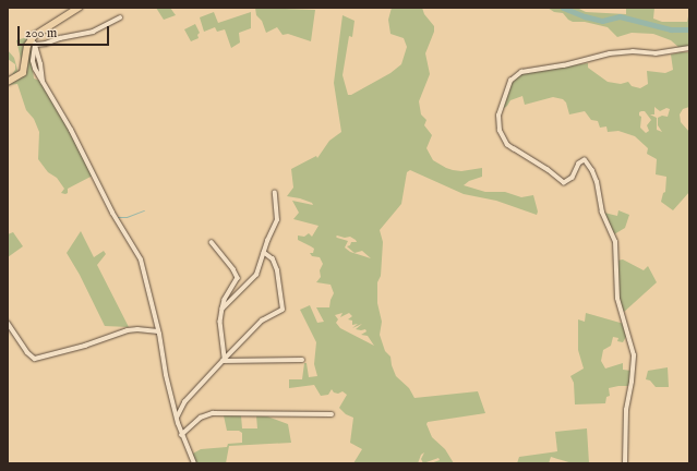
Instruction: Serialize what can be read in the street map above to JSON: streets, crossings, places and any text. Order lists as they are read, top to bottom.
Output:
{
  "scale_bar": "200 m"
}
